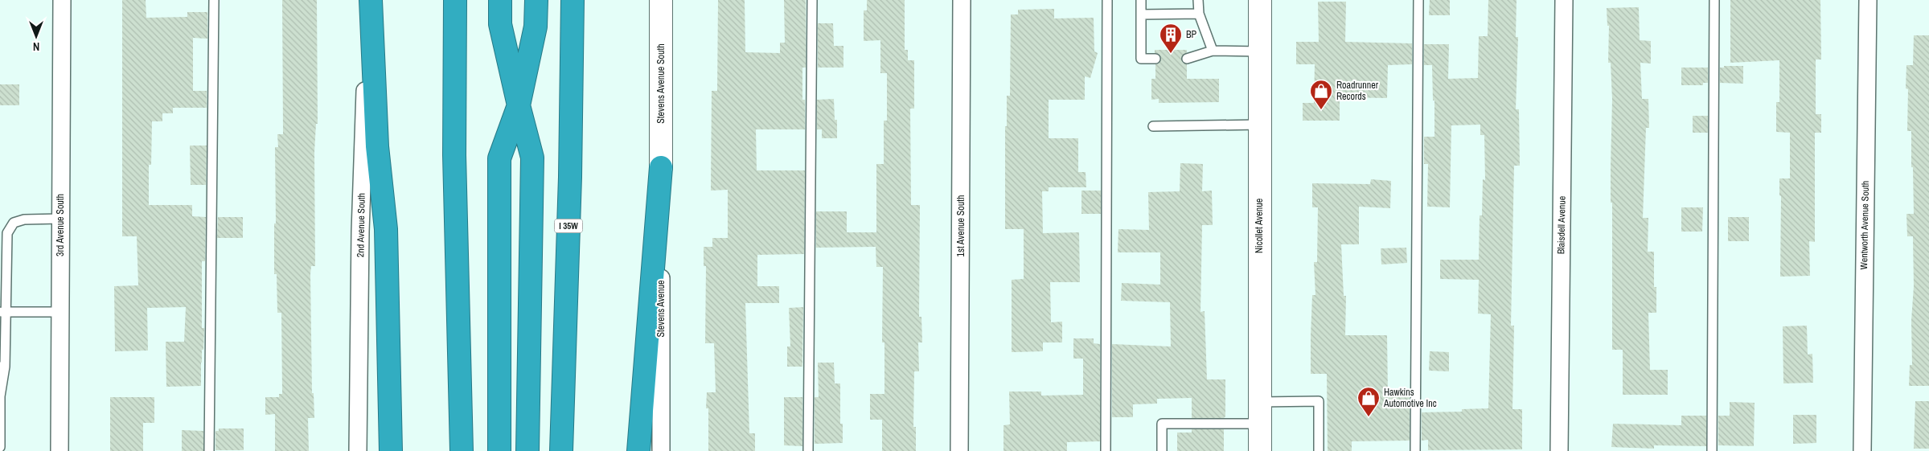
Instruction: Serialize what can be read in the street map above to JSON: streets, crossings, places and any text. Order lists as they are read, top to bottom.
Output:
{
  "streets": {
    "highway": ["I 35W"],
    "main road": ["Stevens Avenue South", "Nicollet Avenue"],
    "street": [
      "3rd Avenue South",
      "2nd Avenue South",
      "Blaisdell Avenue",
      "Wentworth Avenue South",
      "1st Avenue South",
      "Stevens Avenue"
    ]
  },
  "crossings": [
    ["Stevens Avenue South", "Stevens Avenue"]
  ],
  "places": {
    "building": ["BP"],
    "shop": ["Roadrunner Records", "Hawkins Automotive Inc"]
  },
  "north": "bottom"
}
